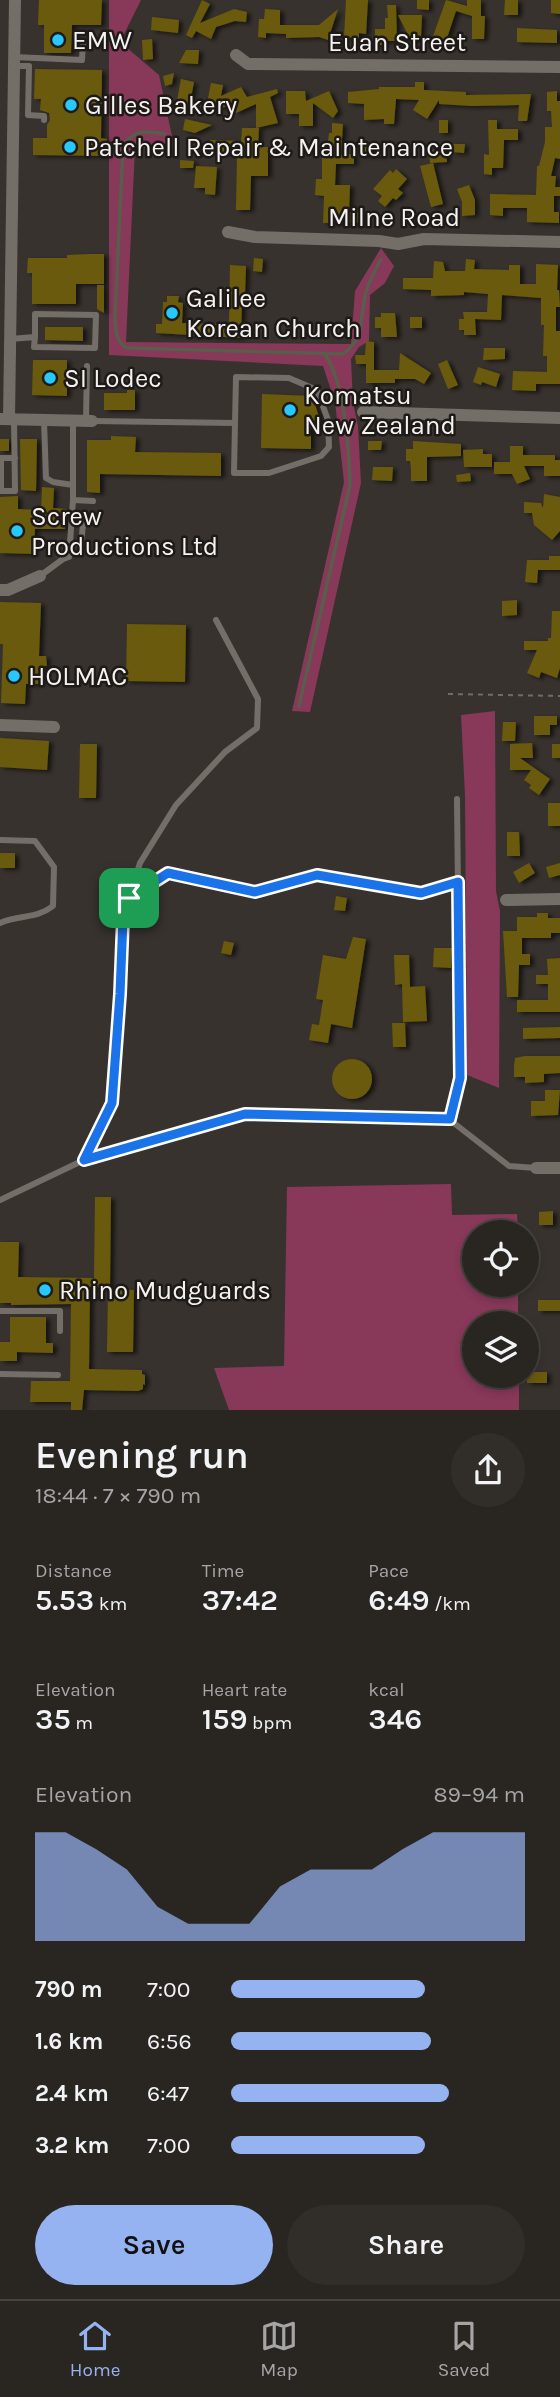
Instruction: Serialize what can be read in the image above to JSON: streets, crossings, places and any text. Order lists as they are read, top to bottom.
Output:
{
  "streets": {
    "street": ["Euan Street", "Milne Road"]
  },
  "places": [
    "EMW",
    "Gilles Bakery",
    "Patchell Repair & Maintenance",
    "Galilee Korean Church",
    "SI Lodec",
    "Komatsu New Zealand",
    "Screw Productions Ltd",
    "HOLMAC",
    "Rhino Mudguards"
  ],
  "page": {
    "heading": ["Evening run", "18:44 · 7 × 790 m"],
    "stats": [
      ["Distance", "5.53 km"],
      ["Time", "37:42"],
      ["Pace", "6:49 /km"],
      ["Elevation", "35 m"],
      ["Heart rate", "159 bpm"],
      ["kcal", "346"]
    ],
    "chart": ["Elevation", "89–94 m"],
    "list": [
      {
        "name": "790 m",
        "note": "7:00"
      },
      {
        "name": "1.6 km",
        "note": "6:56"
      },
      {
        "name": "2.4 km",
        "note": "6:47"
      },
      {
        "name": "3.2 km",
        "note": "7:00"
      }
    ],
    "buttons": ["Save", "Share"],
    "tabs": ["Home", "Map", "Saved"]
  }
}
